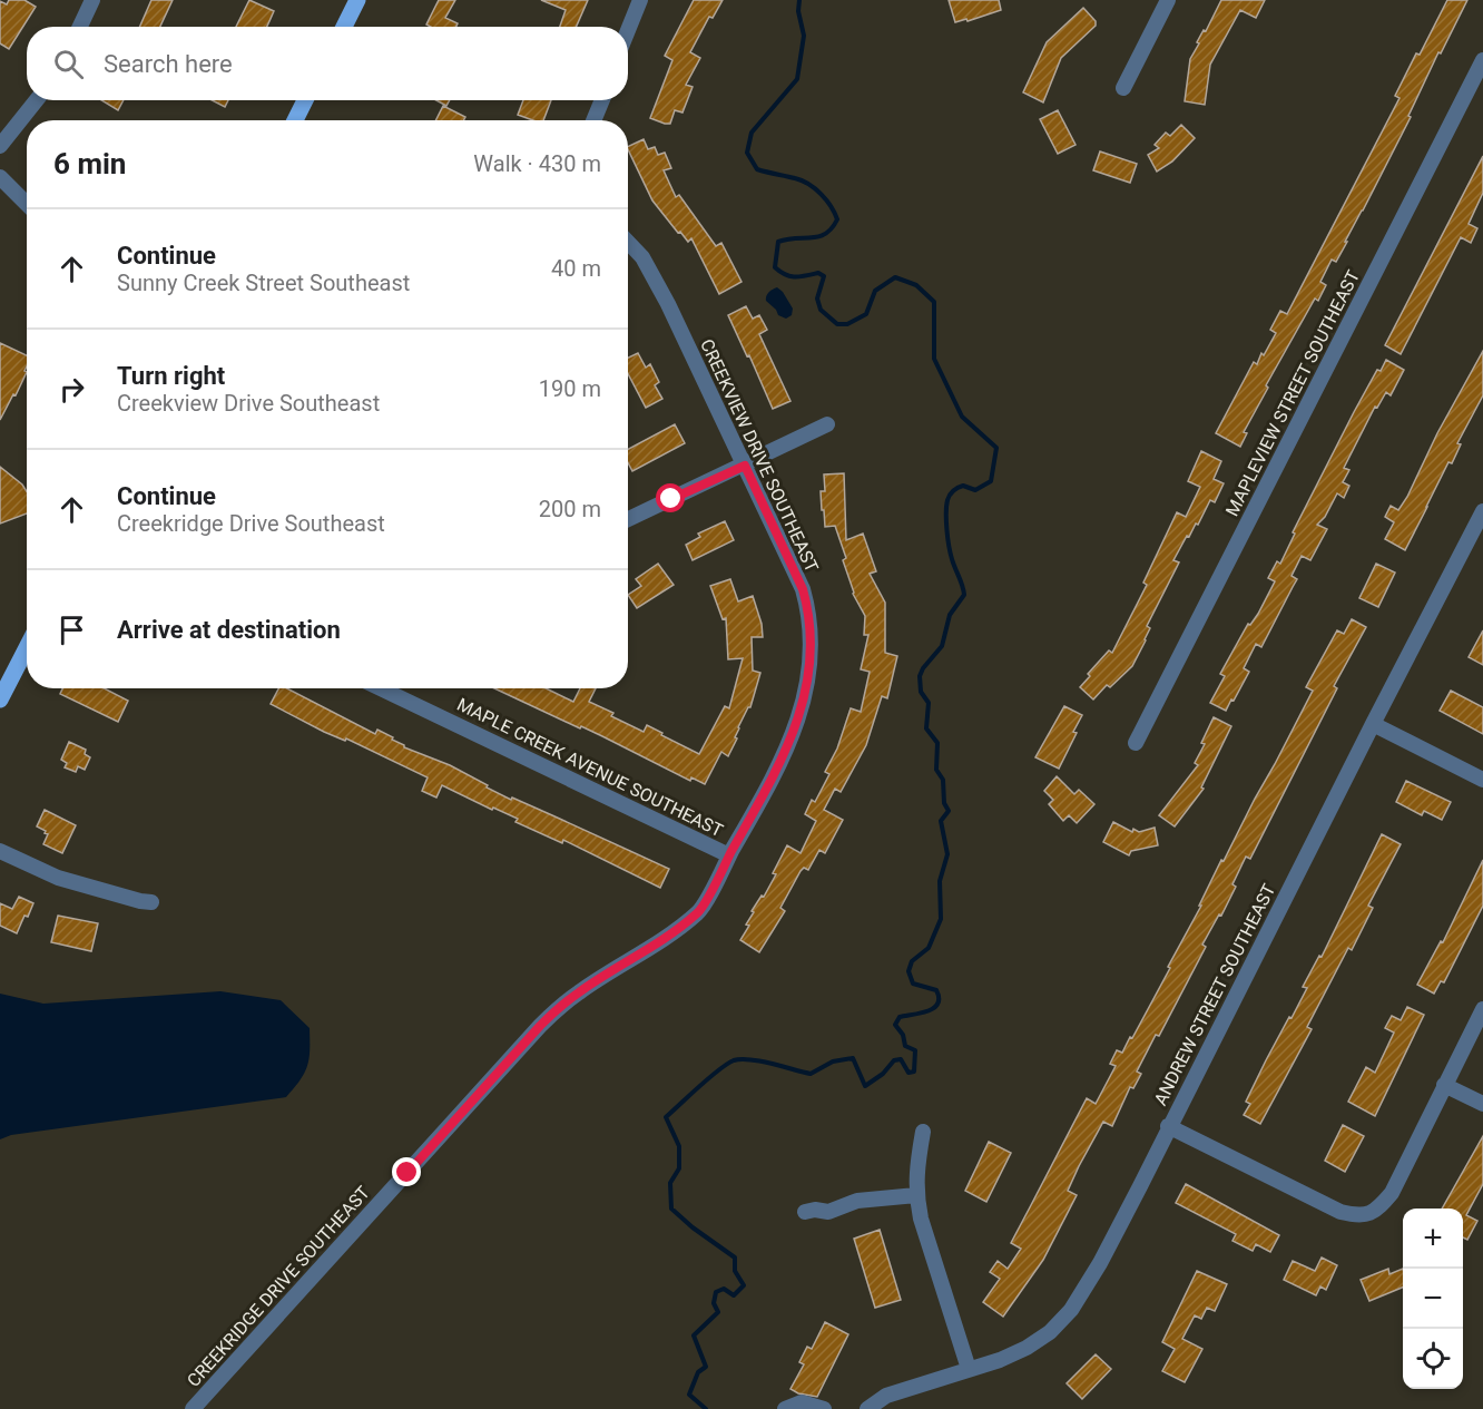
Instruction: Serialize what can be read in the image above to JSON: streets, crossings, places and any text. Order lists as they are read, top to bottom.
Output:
{
  "streets": {
    "street": [
      "MAPLEVIEW STREET SOUTHEAST",
      "CREEKVIEW DRIVE SOUTHEAST",
      "MAPLE CREEK AVENUE SOUTHEAST",
      "ANDREW STREET SOUTHEAST",
      "CREEKRIDGE DRIVE SOUTHEAST"
    ]
  },
  "crossings": [
    ["CREEKVIEW DRIVE SOUTHEAST", "MAPLE CREEK AVENUE SOUTHEAST"],
    ["CREEKVIEW DRIVE SOUTHEAST", "CREEKRIDGE DRIVE SOUTHEAST"],
    ["MAPLE CREEK AVENUE SOUTHEAST", "CREEKRIDGE DRIVE SOUTHEAST"]
  ],
  "page": {
    "search": "Search here",
    "heading": ["6 min", "Walk · 430 m"],
    "list": [
      ["Continue", "Sunny Creek Street Southeast", "40 m"],
      ["Turn right", "Creekview Drive Southeast", "190 m"],
      ["Continue", "Creekridge Drive Southeast", "200 m"],
      "Arrive at destination"
    ],
    "map_buttons": ["+", "−"]
  }
}
